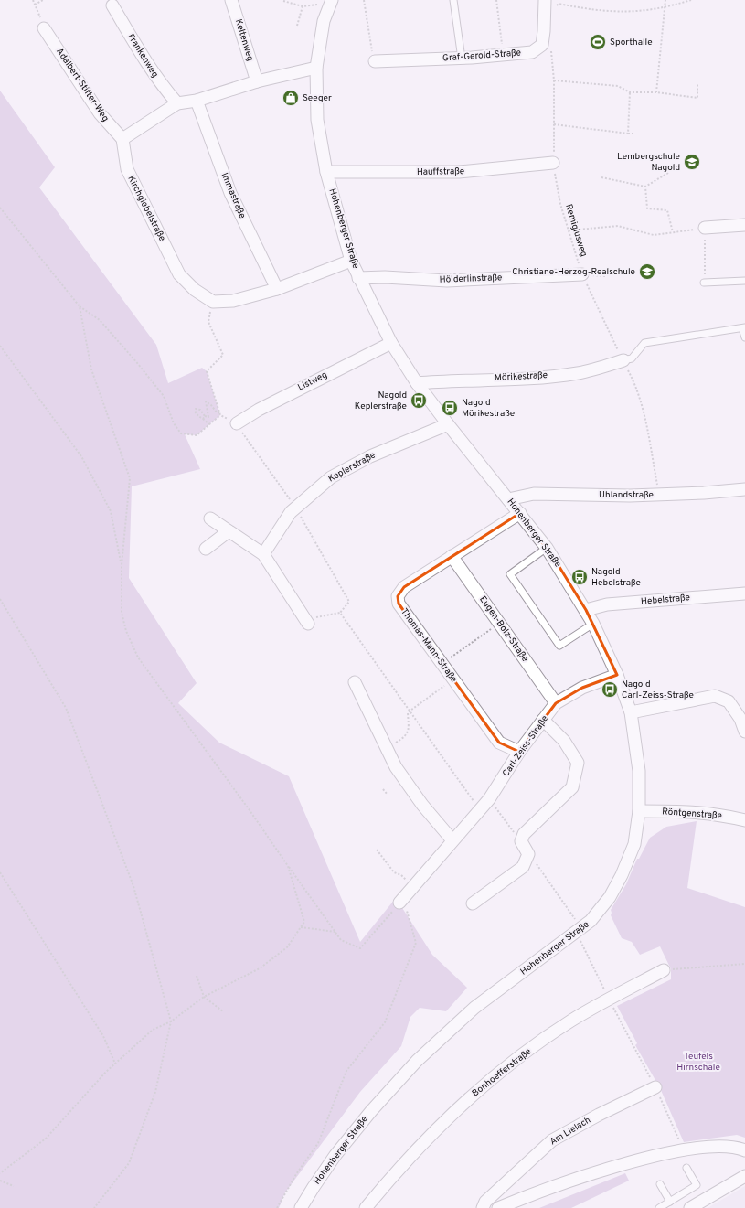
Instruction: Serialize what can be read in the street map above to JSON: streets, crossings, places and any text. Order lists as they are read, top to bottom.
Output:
{
  "streets": {
    "street": [
      "Keltenweg",
      "Frankenweg",
      "Graf-Gerold-Straße",
      "Adalbert-Stifter-Weg",
      "Hauffstraße",
      "Immastraße",
      "Kirchgiebelstraße",
      "Hohenberger Straße",
      "Hölderlinstraße",
      "Mörikestraße",
      "Listweg",
      "Keplerstraße",
      "Uhlandstraße",
      "Hebelstraße",
      "Eugen-Bolz-Straße",
      "Thomas-Mann-Straße",
      "Carl-Zeiss-Straße",
      "Röntgenstraße",
      "Bonhoefferstraße",
      "Am Lielach"
    ],
    "path": ["Remigiusweg"]
  },
  "crossings": [
    ["Adalbert-Stifter-Weg", "Kirchgiebelstraße"],
    ["Hauffstraße", "Hohenberger Straße"],
    ["Hauffstraße", "Remigiusweg"],
    ["Immastraße", "Kirchgiebelstraße"],
    ["Kirchgiebelstraße", "Hohenberger Straße"],
    ["Hohenberger Straße", "Hölderlinstraße"],
    ["Hohenberger Straße", "Mörikestraße"],
    ["Hohenberger Straße", "Listweg"],
    ["Hohenberger Straße", "Keplerstraße"],
    ["Hohenberger Straße", "Uhlandstraße"],
    ["Hohenberger Straße", "Hebelstraße"],
    ["Hohenberger Straße", "Thomas-Mann-Straße"],
    ["Hohenberger Straße", "Carl-Zeiss-Straße"],
    ["Hohenberger Straße", "Röntgenstraße"],
    ["Remigiusweg", "Hölderlinstraße"],
    ["Remigiusweg", "Mörikestraße"],
    ["Remigiusweg", "Uhlandstraße"],
    ["Eugen-Bolz-Straße", "Thomas-Mann-Straße"],
    ["Eugen-Bolz-Straße", "Carl-Zeiss-Straße"],
    ["Thomas-Mann-Straße", "Carl-Zeiss-Straße"]
  ],
  "parks": ["Teufels Hirnschale"],
  "places": {
    "sports": ["Sporthalle"],
    "shop": ["Seeger"],
    "school or university": ["Lembergschule Nagold", "Christiane-Herzog-Realschule"],
    "bus stop": [
      "Nagold Keplerstraße",
      "Nagold Mörikestraße",
      "Nagold Hebelstraße",
      "Nagold Carl-Zeiss-Straße"
    ]
  }
}
